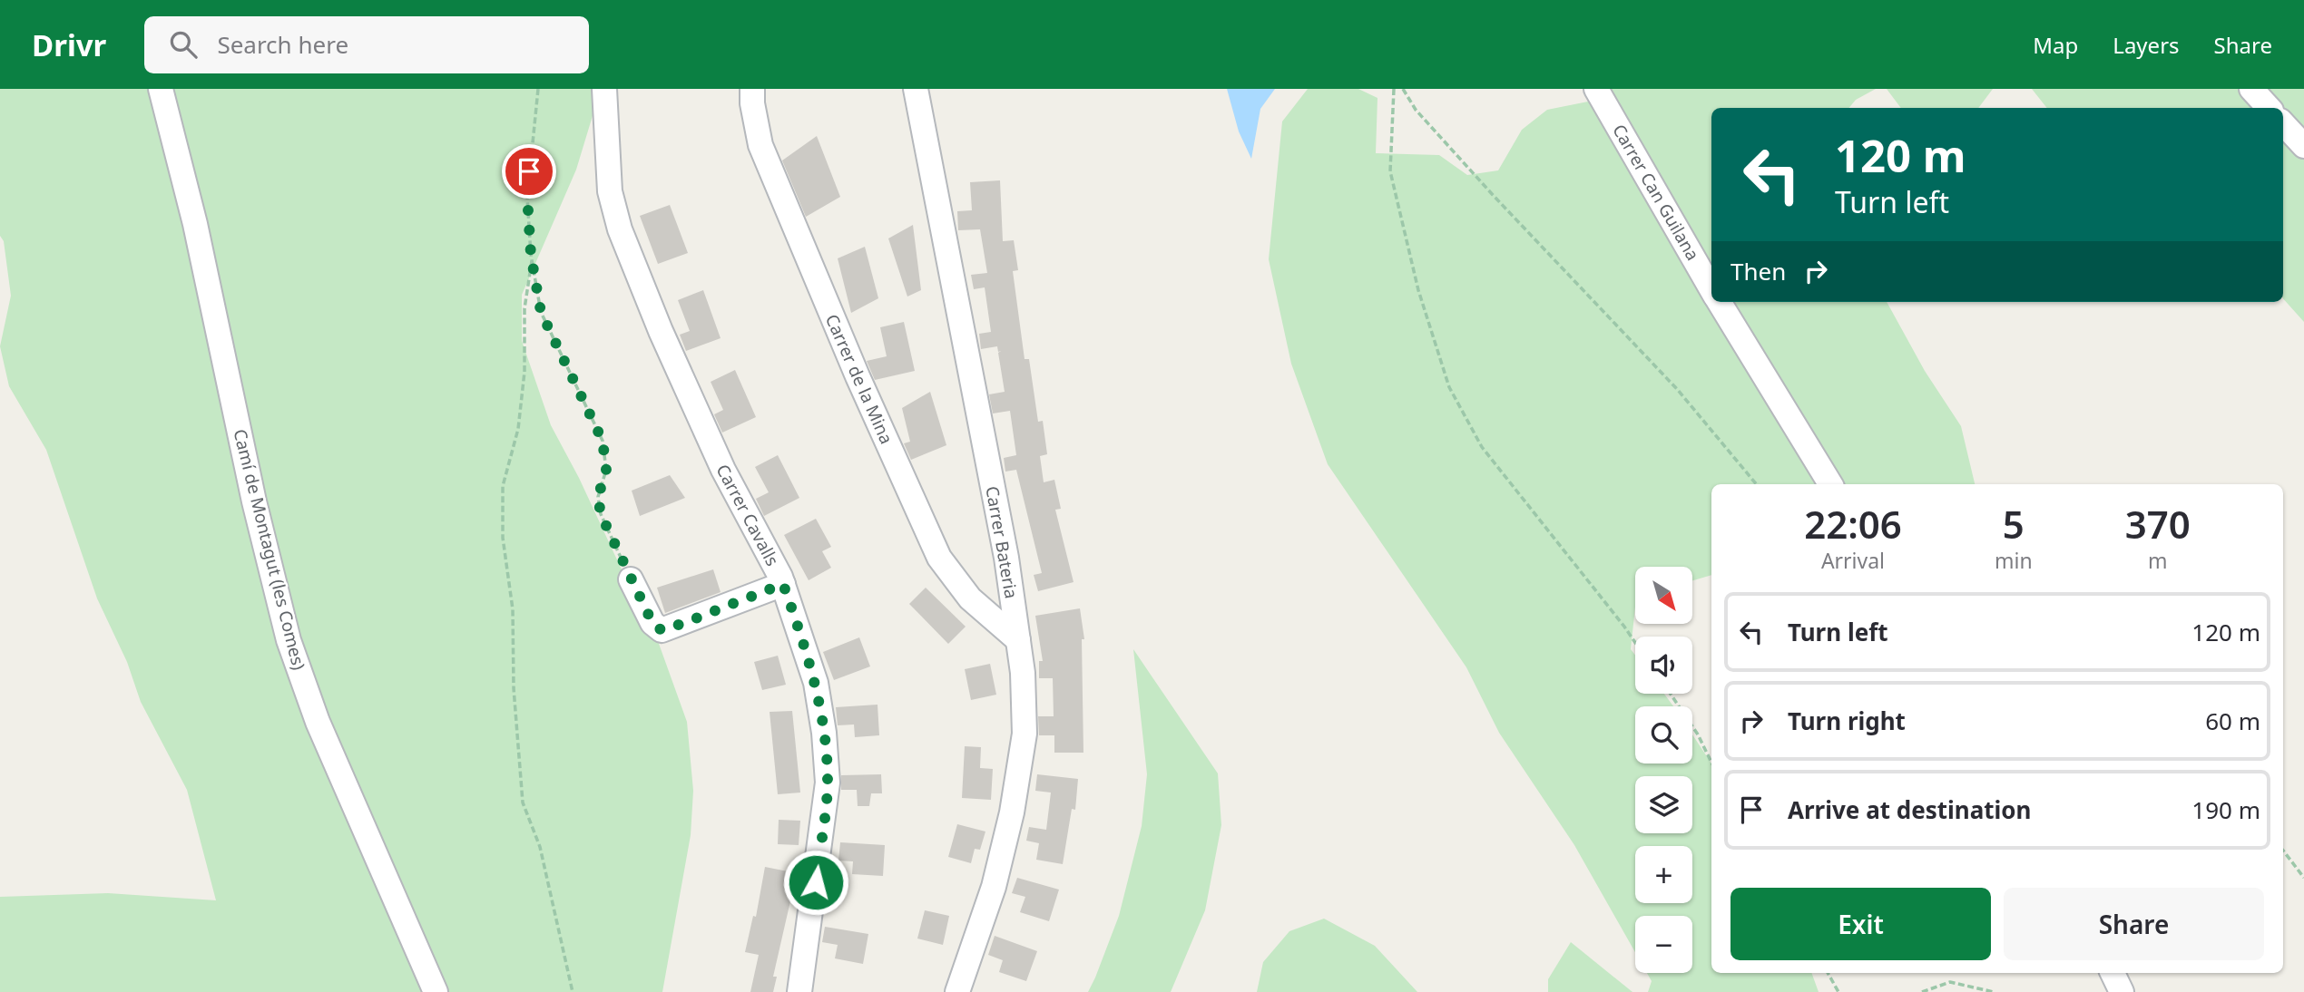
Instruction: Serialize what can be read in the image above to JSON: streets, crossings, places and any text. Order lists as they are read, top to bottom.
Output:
{
  "streets": {
    "street": [
      "Carrer Can Guilana",
      "Carrer de la Mina",
      "Carrer Cavalls",
      "Carrer Bateria",
      "Camí de Montagut (les Comes)"
    ]
  },
  "crossings": [
    ["Carrer de la Mina", "Carrer Bateria"]
  ],
  "north": "bottom right",
  "page": {
    "header": "Drivr",
    "search": "Search here",
    "nav": ["Map", "Layers", "Share"],
    "turn": ["120 m", "Turn left"],
    "then": "Then",
    "eta": [
      "22:06",
      "Arrival",
      "5",
      "min",
      "370",
      "m"
    ],
    "map_buttons": ["+", "−"],
    "list": [
      {
        "name": "Turn left",
        "value": "120 m"
      },
      {
        "name": "Turn right",
        "value": "60 m"
      },
      {
        "name": "Arrive at destination",
        "value": "190 m"
      }
    ],
    "buttons": ["Exit", "Share"]
  }
}
